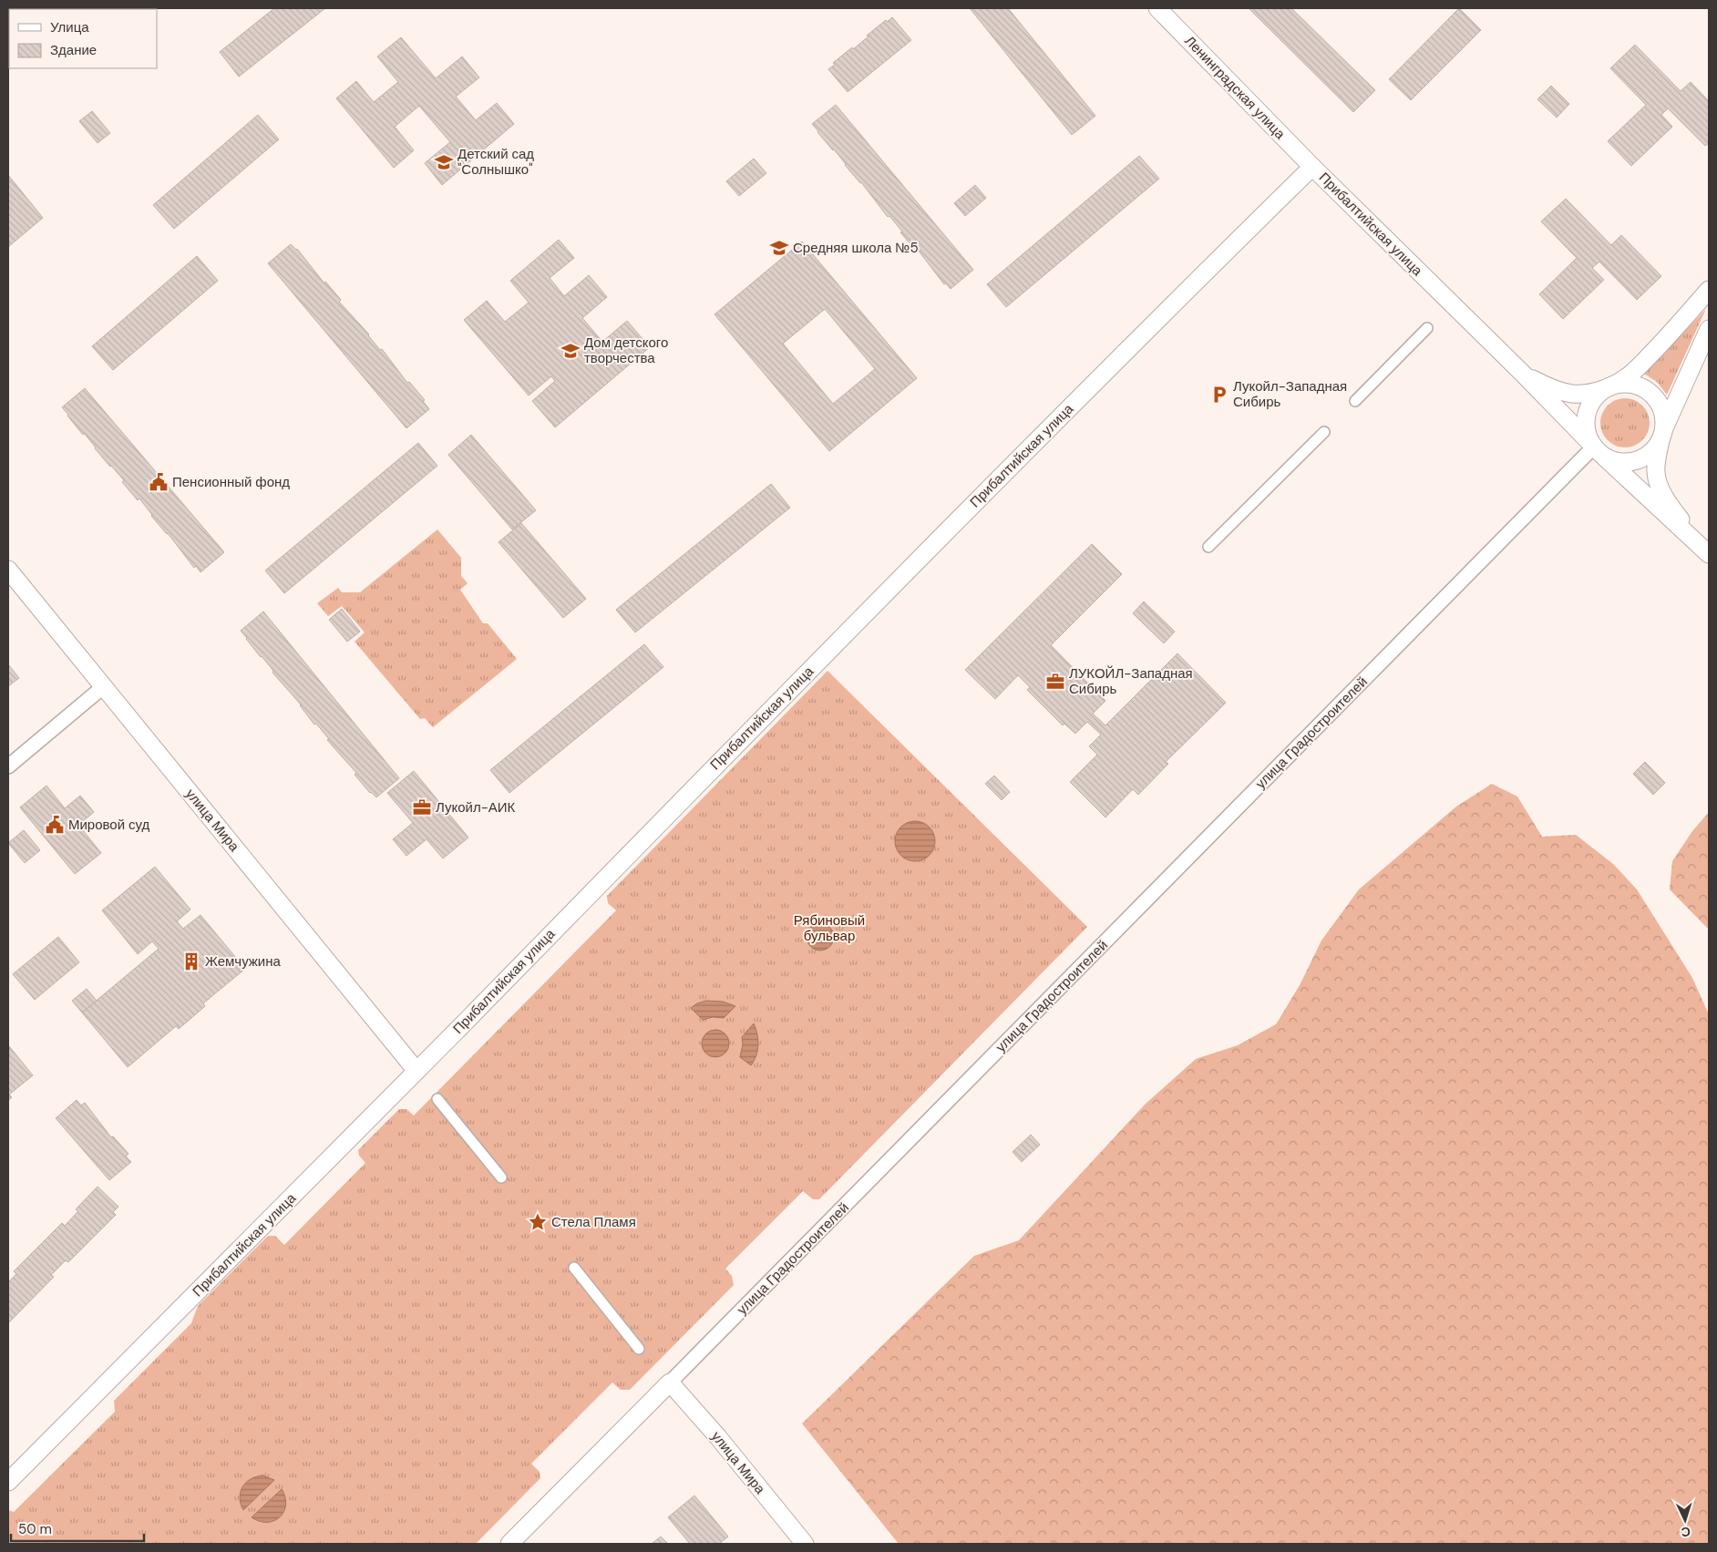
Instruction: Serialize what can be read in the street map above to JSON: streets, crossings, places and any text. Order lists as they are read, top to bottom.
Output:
{
  "streets": {
    "street": [
      "Ленинградская улица",
      "Прибалтийская улица",
      "улица Градостроителей",
      "улица Мира"
    ]
  },
  "crossings": [
    ["Ленинградская улица", "Прибалтийская улица"],
    ["Прибалтийская улица", "улица Градостроителей"],
    ["Прибалтийская улица", "улица Мира"],
    ["улица Градостроителей", "улица Мира"]
  ],
  "parks": ["Рябиновый бульвар"],
  "places": {
    "school or university": ["Детский сад \"Солнышко\"", "Средняя школа №5", "Дом детского творчества"],
    "parking": ["Лукойл-Западная Сибирь"],
    "public building": ["Пенсионный фонд", "Мировой суд"],
    "office": ["ЛУКОЙЛ-Западная Сибирь", "Лукойл-АИК"],
    "building": ["Жемчужина"],
    "place": ["Стела Пламя"]
  },
  "legend": ["Улица", "Здание"],
  "scale_bar": "50 m",
  "north": "bottom"
}
